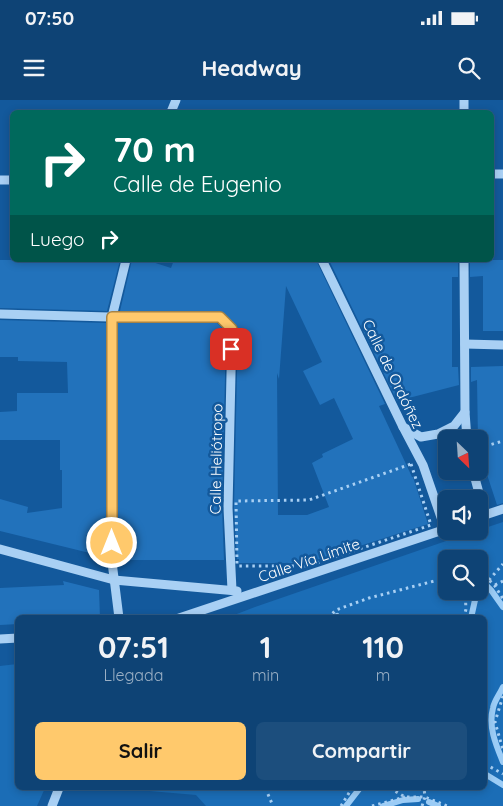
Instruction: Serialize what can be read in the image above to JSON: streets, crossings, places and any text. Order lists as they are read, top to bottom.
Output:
{
  "streets": {
    "street": ["Calle de Ordóñez", "Calle Heliótropo", "Calle Vía Límite"]
  },
  "north": "bottom right",
  "page": {
    "status": "07:50",
    "header": "Headway",
    "turn": ["70 m", "Calle de Eugenio"],
    "then": "Luego",
    "eta": [
      "07:51",
      "Llegada",
      "1",
      "min",
      "110",
      "m"
    ],
    "buttons": ["Salir", "Compartir"]
  }
}
